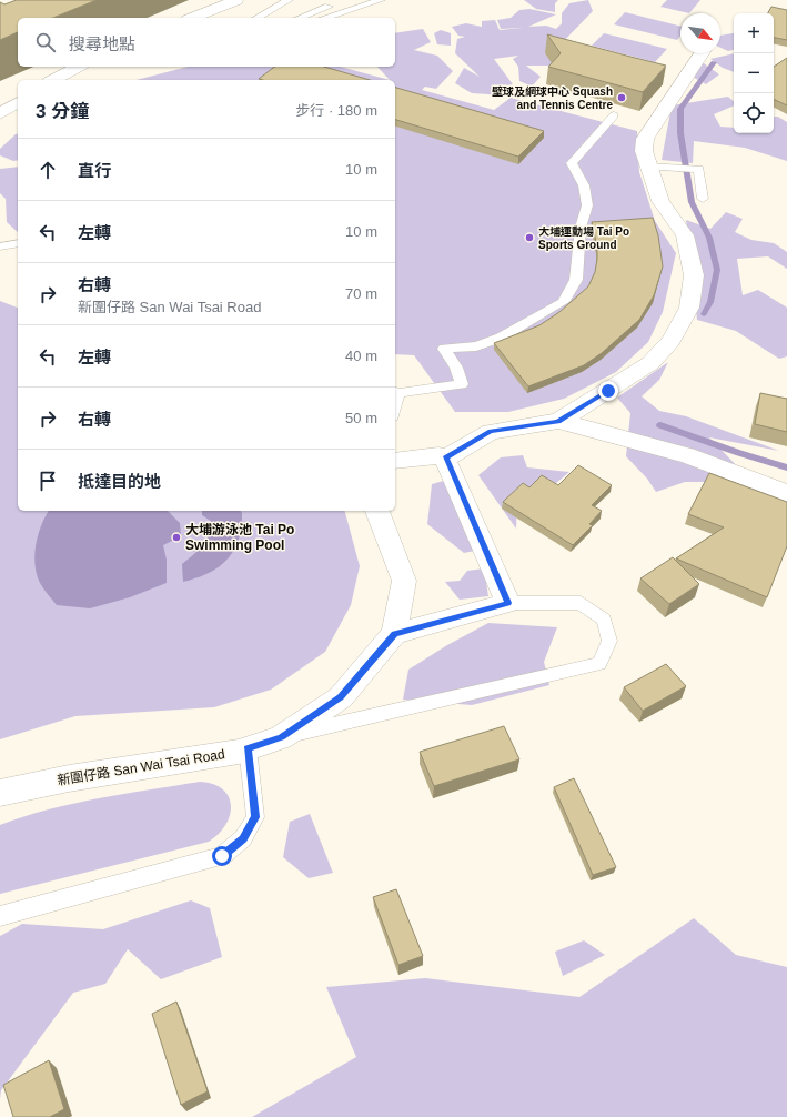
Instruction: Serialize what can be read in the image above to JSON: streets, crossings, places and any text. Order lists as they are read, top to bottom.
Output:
{
  "streets": {
    "street": ["新圍仔路 San Wai Tsai Road"]
  },
  "places": ["壁球及網球中心 Squash and Tennis Centre", "大埔運動場 Tai Po Sports Ground", "大埔游泳池 Tai Po Swimming Pool"],
  "north": "bottom right",
  "page": {
    "map_buttons": ["+", "−"],
    "search": "搜尋地點",
    "heading": ["3 分鐘", "步行 · 180 m"],
    "list": [
      ["直行", "10 m"],
      ["左轉", "10 m"],
      ["右轉", "新圍仔路 San Wai Tsai Road", "70 m"],
      ["左轉", "40 m"],
      ["右轉", "50 m"],
      "抵達目的地"
    ]
  }
}
